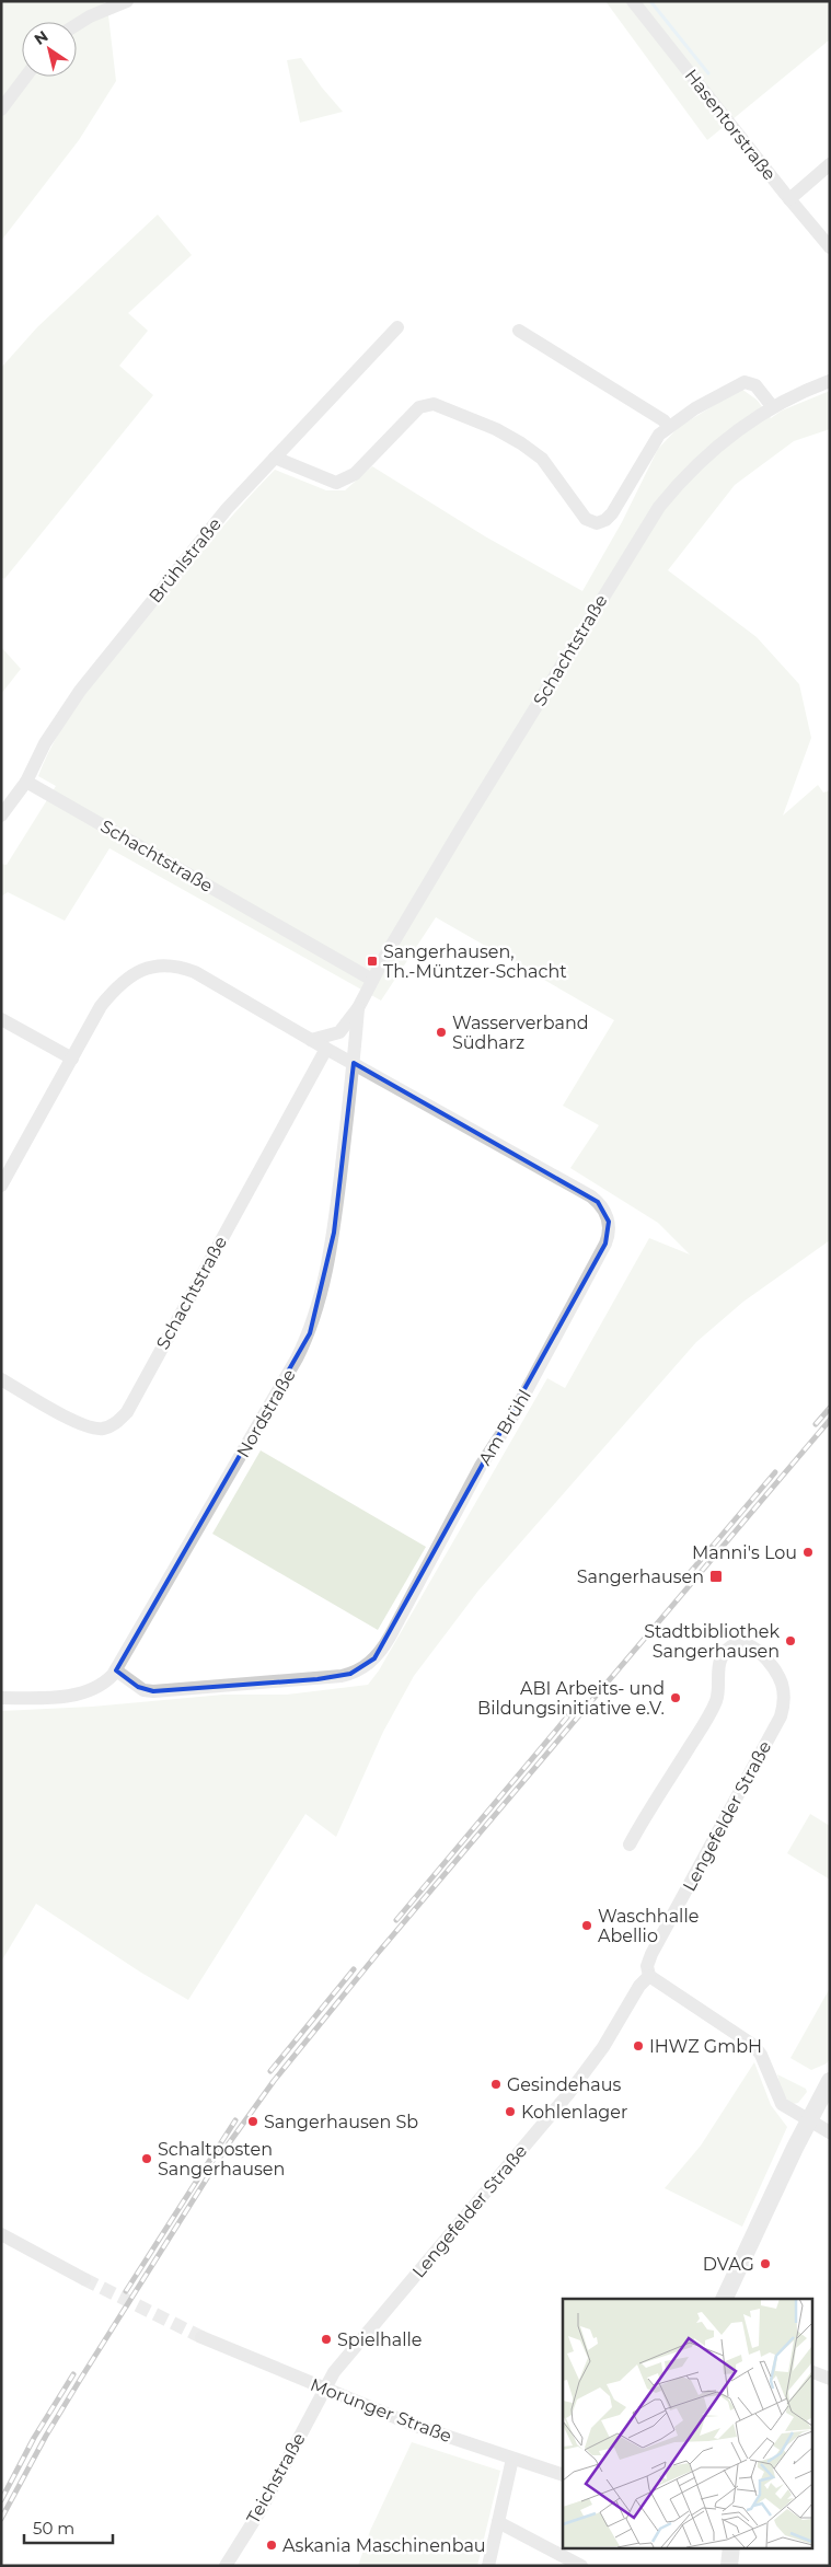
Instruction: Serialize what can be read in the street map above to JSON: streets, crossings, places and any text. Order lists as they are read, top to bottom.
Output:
{
  "streets": {
    "street": [
      "Hasentorstraße",
      "Brühlstraße",
      "Schachtstraße",
      "Nordstraße",
      "Am Brühl",
      "Lengefelder Straße",
      "Morunger Straße",
      "Teichstraße"
    ]
  },
  "crossings": [
    ["Brühlstraße", "Schachtstraße"],
    ["Schachtstraße", "Nordstraße"],
    ["Nordstraße", "Am Brühl"],
    ["Lengefelder Straße", "Morunger Straße"],
    ["Lengefelder Straße", "Teichstraße"],
    ["Morunger Straße", "Teichstraße"]
  ],
  "places": {
    "transit": ["Sangerhausen, Th.-Müntzer-Schacht", "Sangerhausen"],
    "other": [
      "Wasserverband Südharz",
      "Manni's Lou",
      "Stadtbibliothek Sangerhausen",
      "ABI Arbeits- und Bildungsinitiative e.V.",
      "Waschhalle Abellio",
      "IHWZ GmbH",
      "Gesindehaus",
      "Kohlenlager",
      "Sangerhausen Sb",
      "Schaltposten Sangerhausen",
      "DVAG",
      "Spielhalle",
      "Askania Maschinenbau"
    ]
  },
  "scale_bar": "50 m",
  "north": "top left"
}
